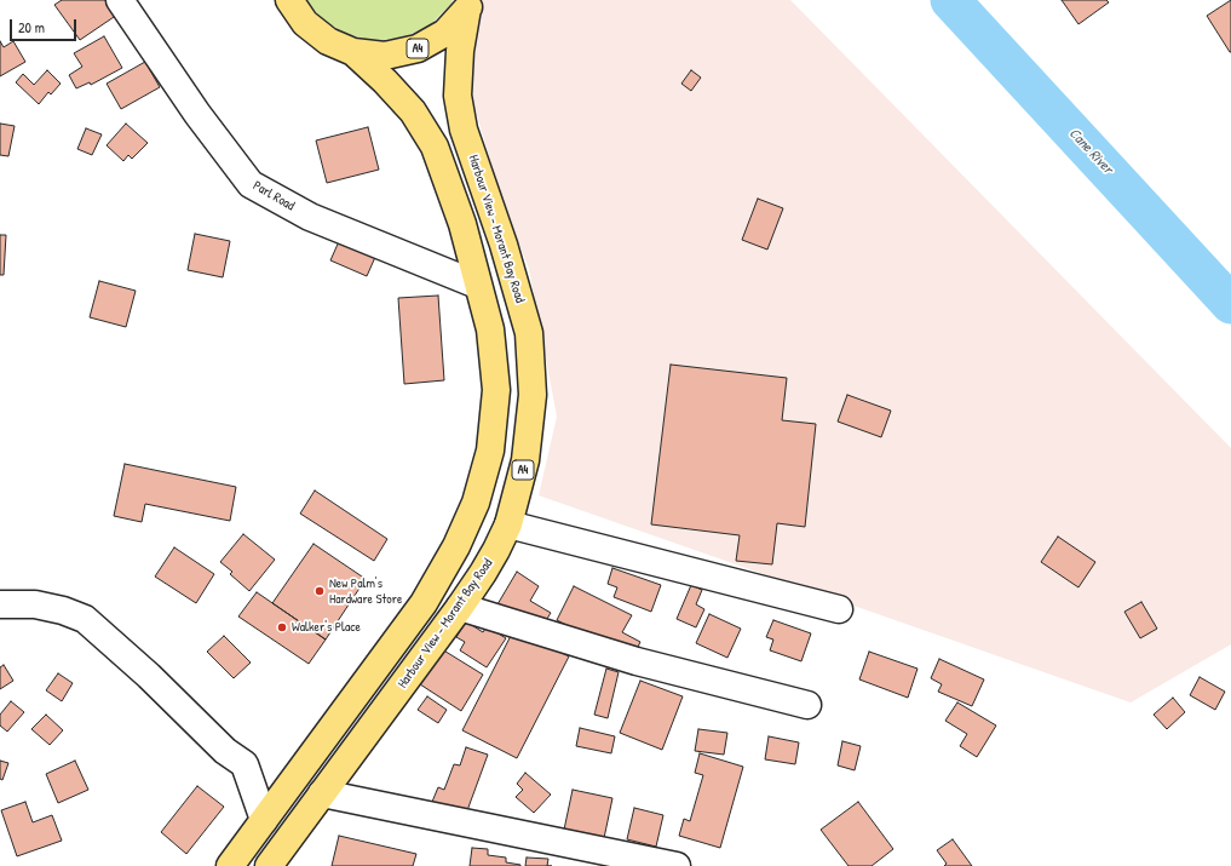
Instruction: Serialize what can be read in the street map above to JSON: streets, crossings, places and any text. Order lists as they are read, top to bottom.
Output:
{
  "streets": {
    "highway": ["A4", "Harbour View - Morant Bay Road"],
    "street": ["Parl Road"]
  },
  "crossings": [
    ["A4", "Parl Road"],
    ["A4", "Harbour View - Morant Bay Road"]
  ],
  "water": ["Cane River"],
  "places": ["New Palm's Hardware Store", "Walker's Place"],
  "scale_bar": "20 m"
}
